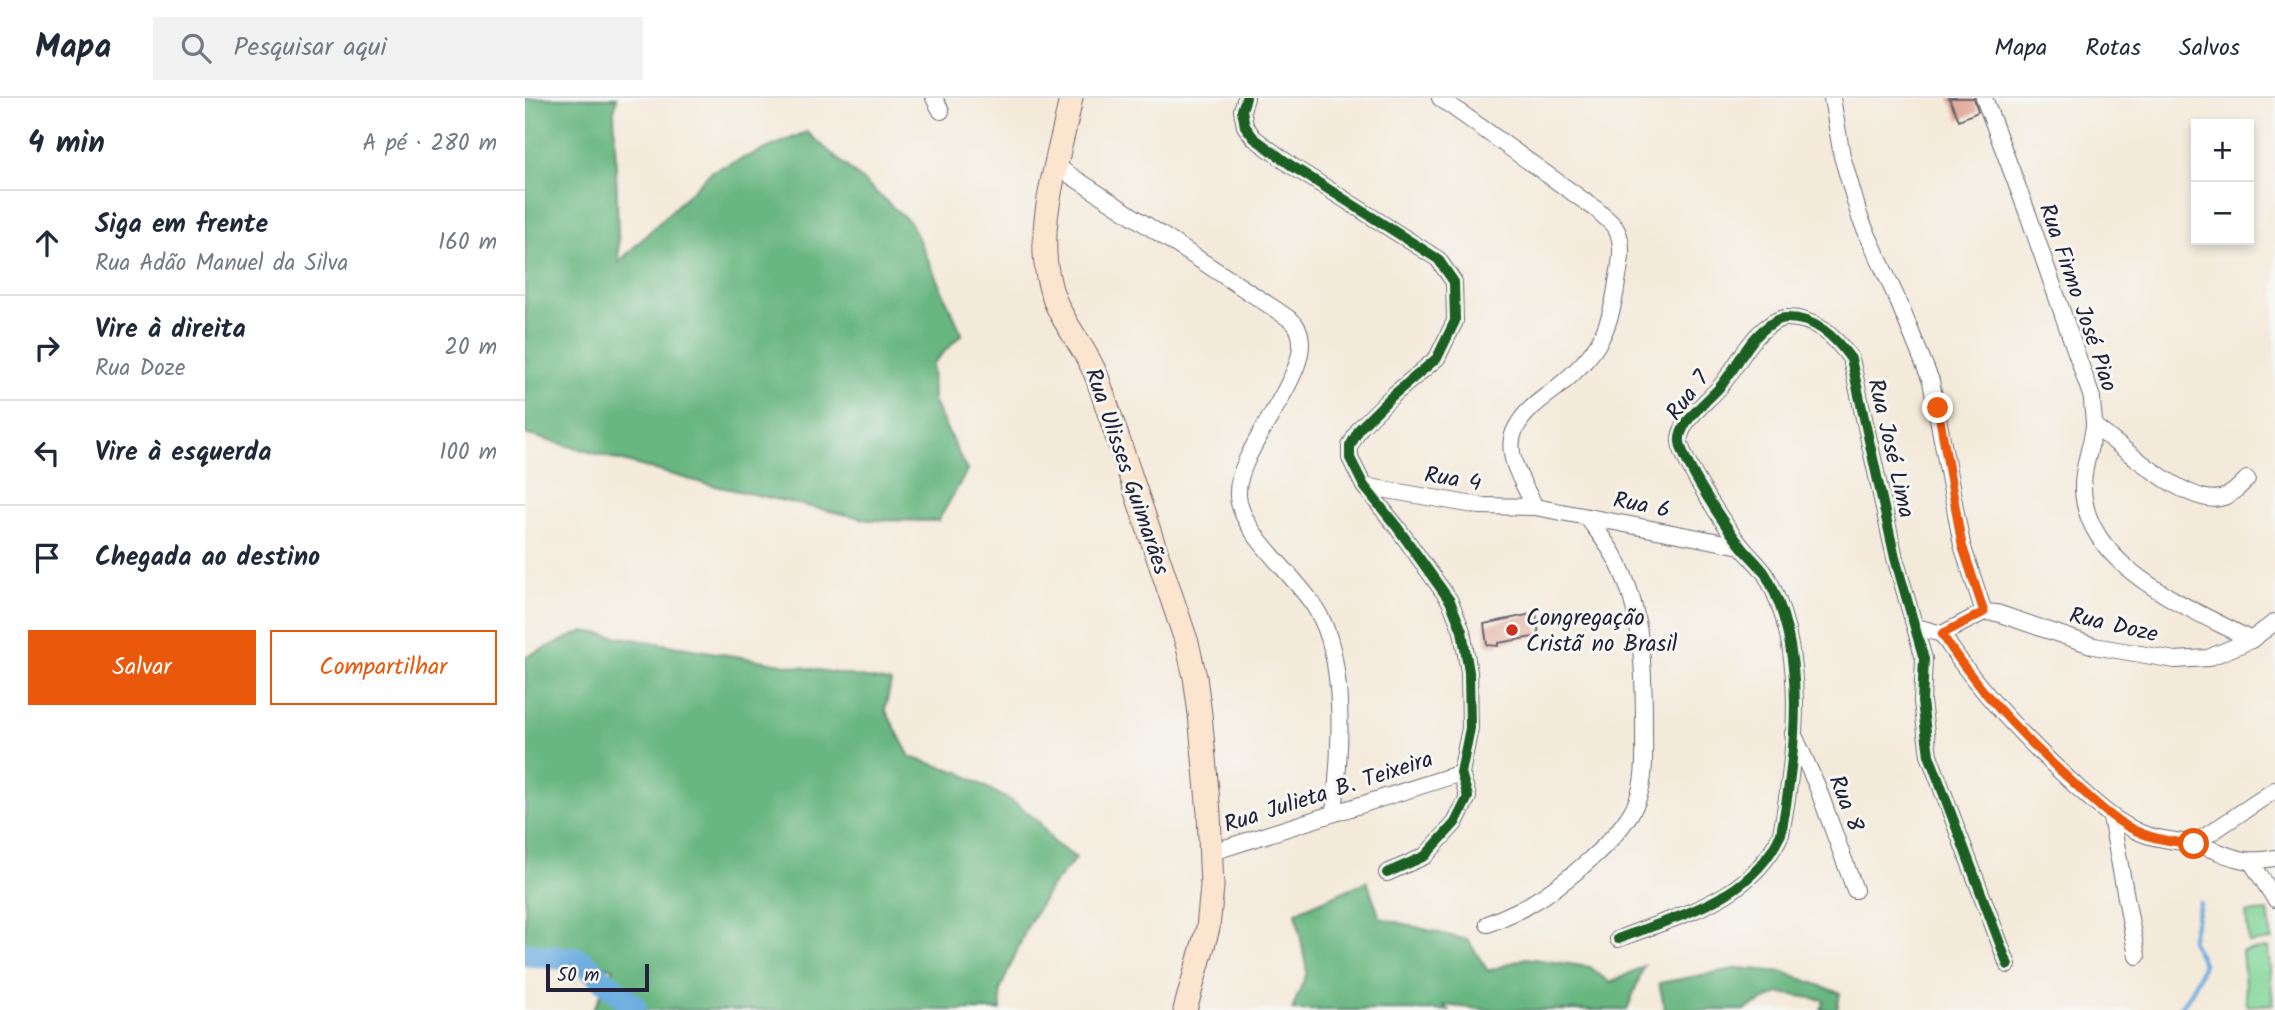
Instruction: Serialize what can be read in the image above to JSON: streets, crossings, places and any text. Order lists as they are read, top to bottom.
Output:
{
  "streets": {
    "main road": ["Rua Ulisses Guimarães"],
    "street": [
      "Rua Firmo José Piao",
      "Rua 7",
      "Rua José Lima",
      "Rua 4",
      "Rua 6",
      "Rua Doze",
      "Rua Julieta B. Teixeira",
      "Rua 8"
    ]
  },
  "crossings": [
    ["Rua Firmo José Piao", "Rua Doze"],
    ["Rua 7", "Rua José Lima"],
    ["Rua 7", "Rua 6"],
    ["Rua 7", "Rua 8"],
    ["Rua Ulisses Guimarães", "Rua Julieta B. Teixeira"],
    ["Rua 4", "Rua 6"]
  ],
  "places": ["Congregação Cristã no Brasil"],
  "scale_bar": "50 m",
  "page": {
    "header": "Mapa",
    "search": "Pesquisar aqui",
    "nav": ["Mapa", "Rotas", "Salvos"],
    "heading": ["4 min", "A pé · 280 m"],
    "map_buttons": ["+", "−"],
    "list": [
      ["Siga em frente", "Rua Adão Manuel da Silva", "160 m"],
      ["Vire à direita", "Rua Doze", "20 m"],
      ["Vire à esquerda", "100 m"],
      "Chegada ao destino"
    ],
    "buttons": ["Salvar", "Compartilhar"],
    "scale": "50 m"
  }
}
